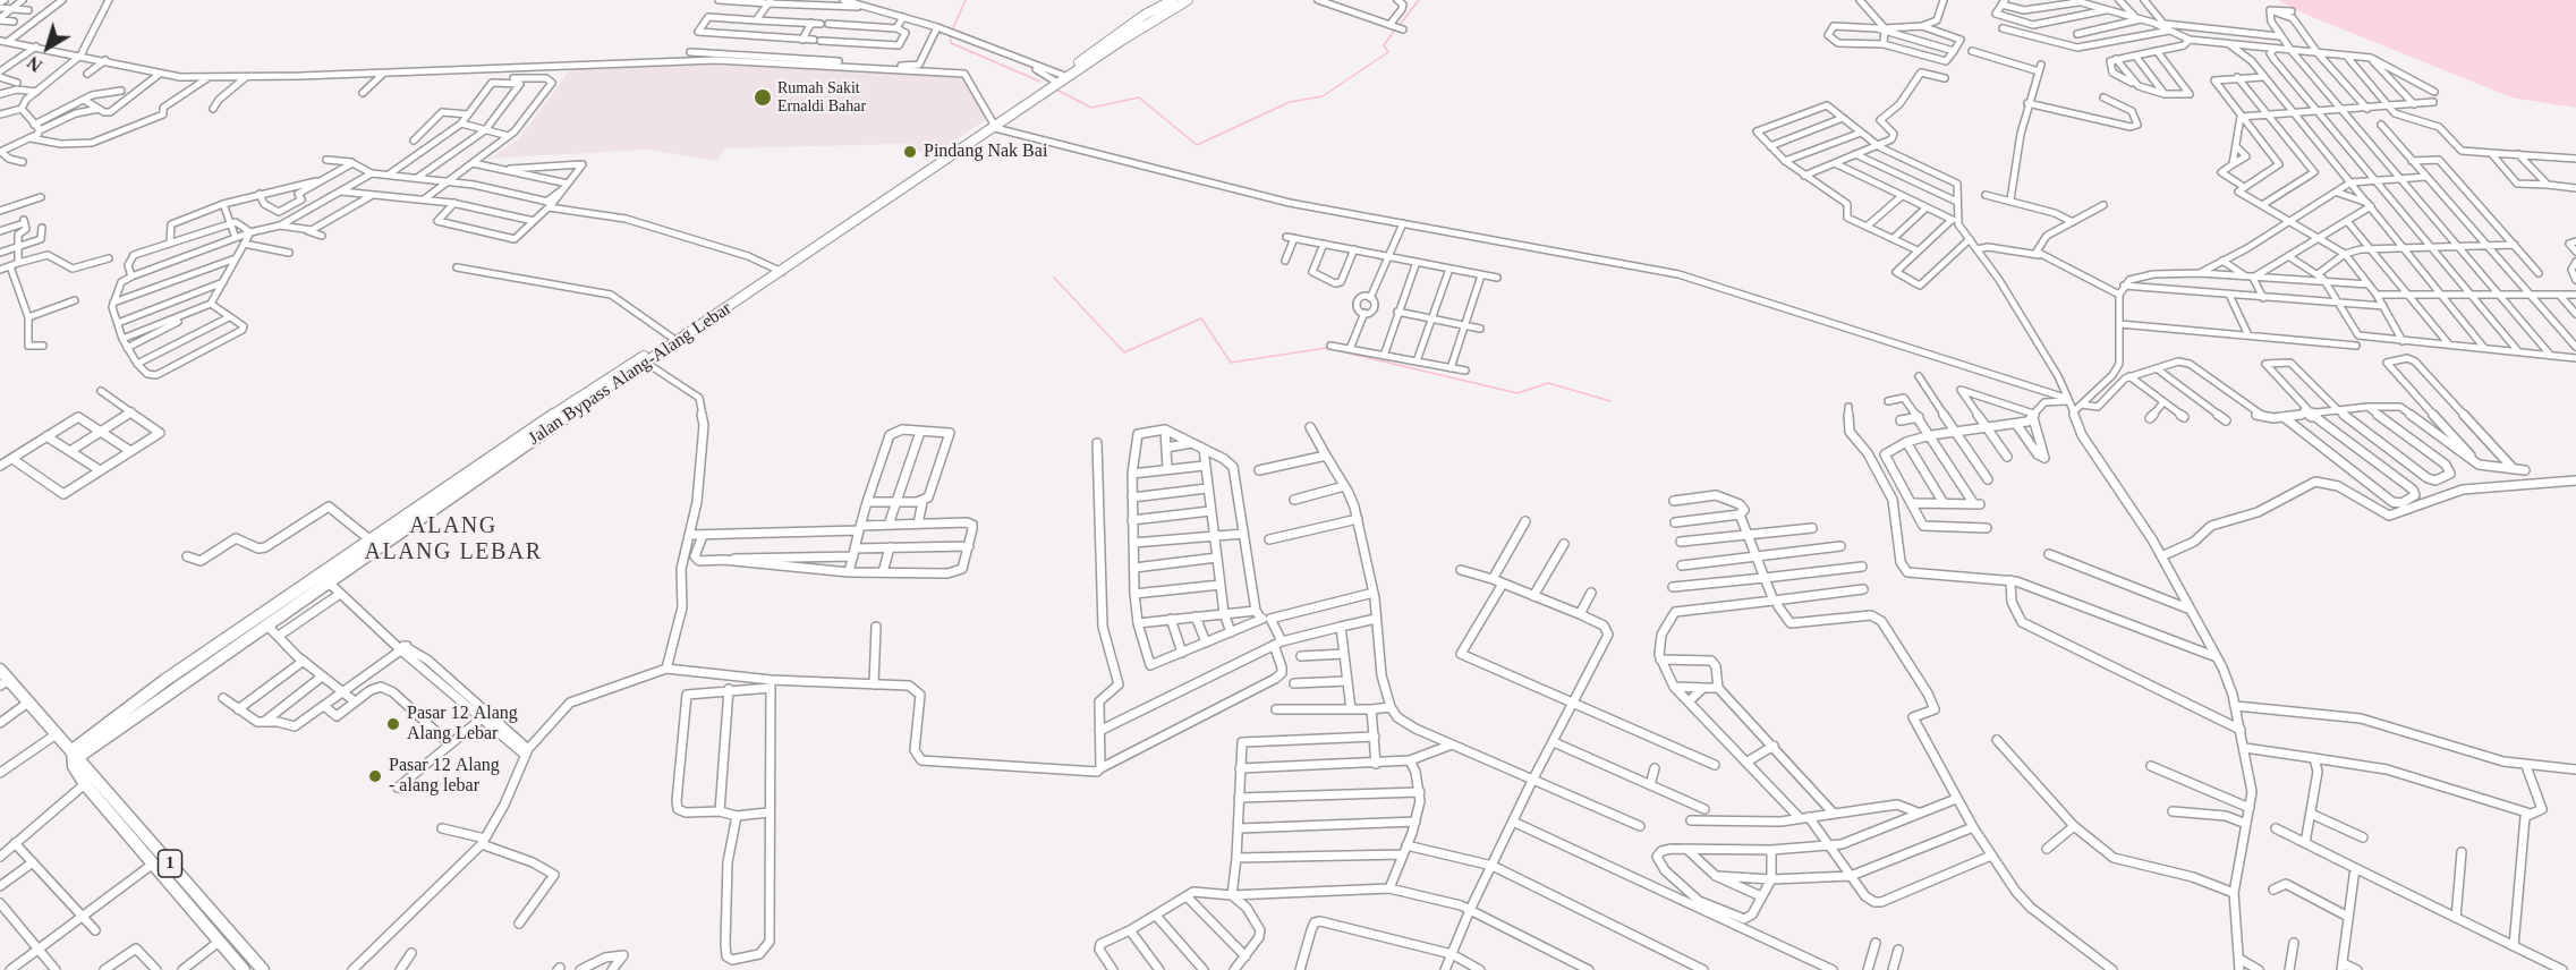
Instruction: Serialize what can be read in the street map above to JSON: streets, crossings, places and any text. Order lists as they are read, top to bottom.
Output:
{
  "streets": {
    "highway": ["Jalan Bypass Alang-Alang Lebar", "1"]
  },
  "crossings": [
    ["Jalan Bypass Alang-Alang Lebar", "1"]
  ],
  "districts": ["ALANG ALANG LEBAR"],
  "places": [
    "Rumah Sakit Ernaldi Bahar",
    "Pindang Nak Bai",
    "Pasar 12 Alang Alang Lebar",
    "Pasar 12 Alang - alang lebar"
  ],
  "north": "bottom left"
}
